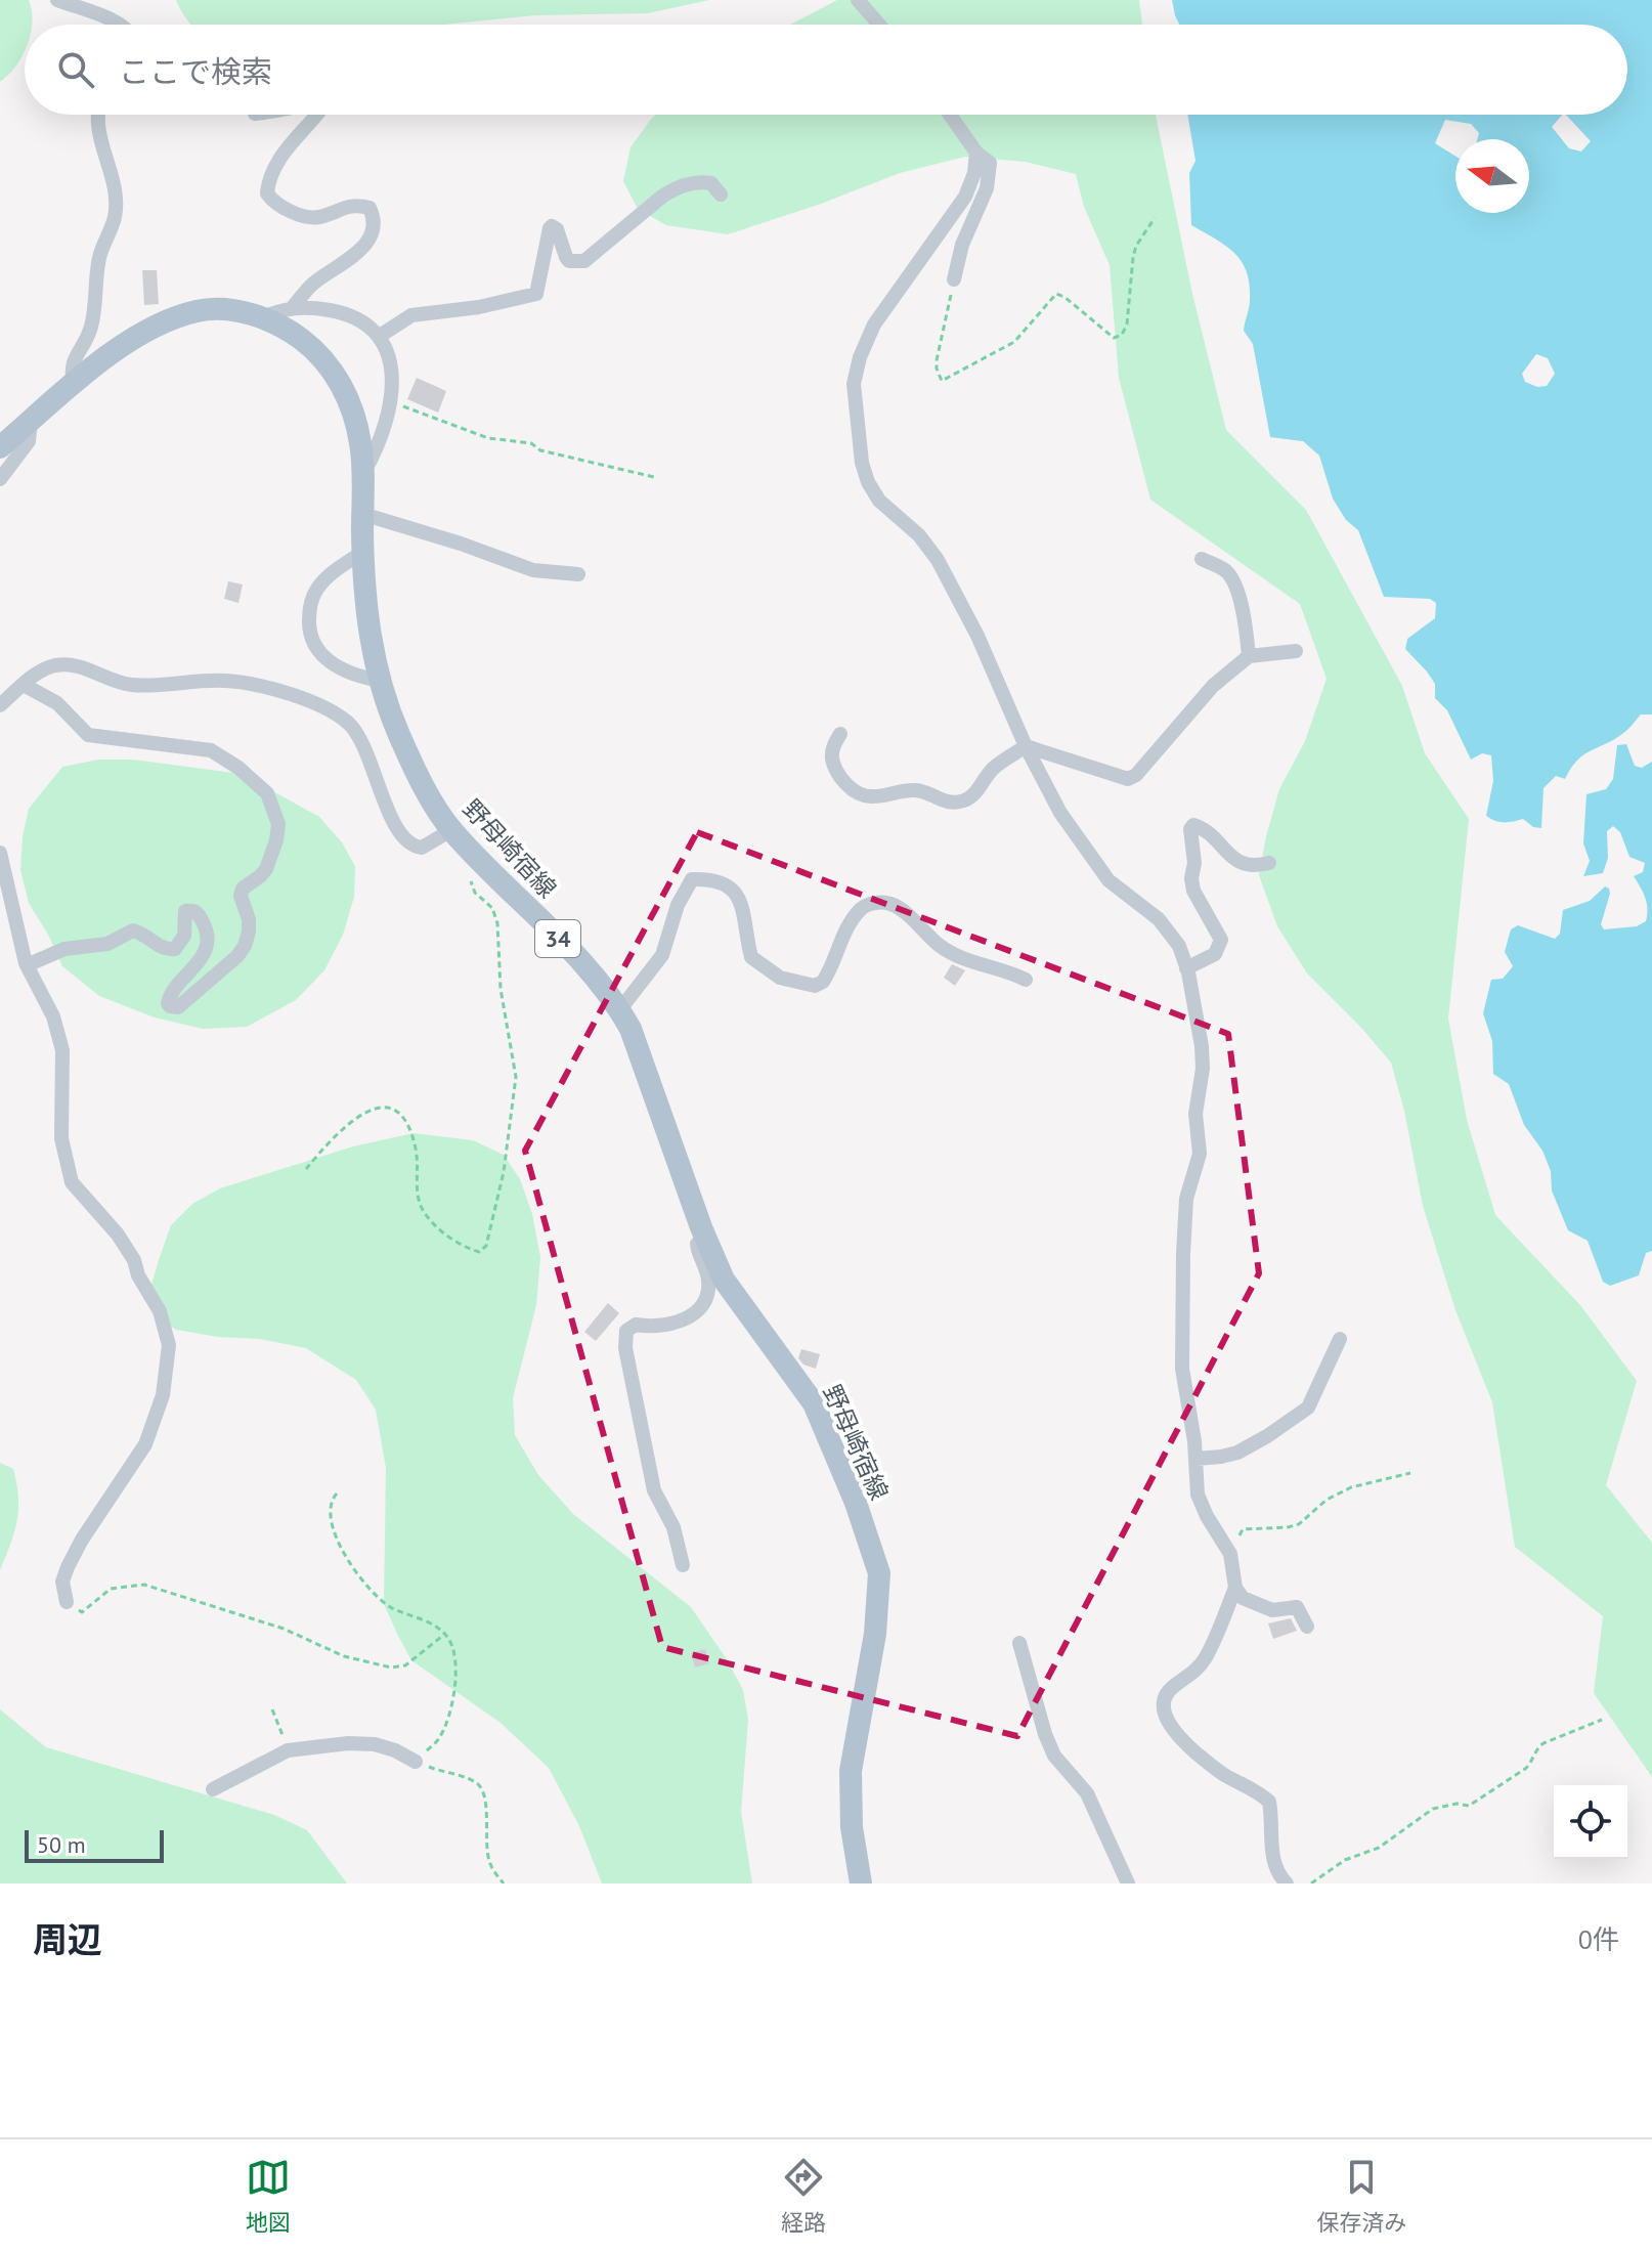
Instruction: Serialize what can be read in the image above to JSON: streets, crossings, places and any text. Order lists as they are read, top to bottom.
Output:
{
  "streets": {
    "main road": ["野母崎宿線", "34"]
  },
  "scale_bar": "50 m",
  "north": "left",
  "page": {
    "search": "ここで検索",
    "scale": "50 m",
    "heading": ["周辺", "0件"],
    "nav": ["地図", "経路", "保存済み"]
  }
}
